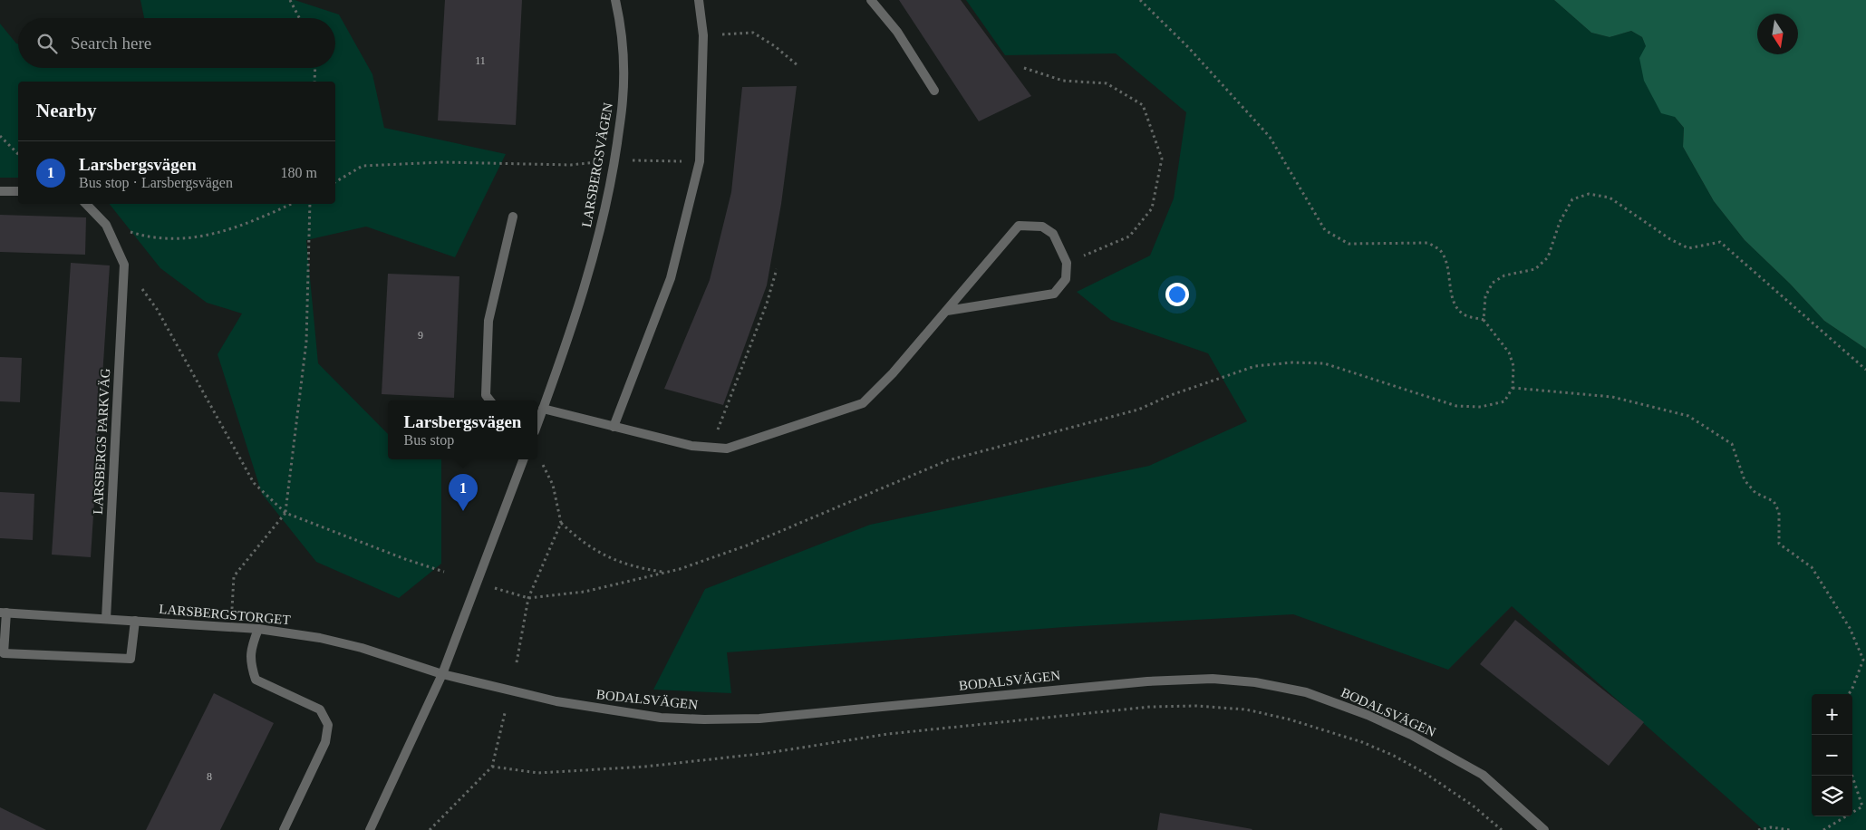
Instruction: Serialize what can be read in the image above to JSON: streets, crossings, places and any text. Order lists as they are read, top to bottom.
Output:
{
  "streets": {
    "street": [
      "LARSBERGSVÄGEN",
      "LARSBERGS PARKVÄG",
      "LARSBERGSTORGET",
      "BODALSVÄGEN"
    ]
  },
  "crossings": [
    ["LARSBERGS PARKVÄG", "LARSBERGSTORGET"],
    ["LARSBERGSTORGET", "BODALSVÄGEN"]
  ],
  "house_numbers": ["11", "9", "8"],
  "north": "bottom",
  "page": {
    "search": "Search here",
    "heading": "Nearby",
    "list": [
      {
        "mark": "1",
        "name": "Larsbergsvägen",
        "note": "Bus stop · Larsbergsvägen",
        "value": "180 m"
      }
    ],
    "popup": ["Larsbergsvägen", "Bus stop"],
    "pins": "1",
    "map_buttons": ["+", "−"]
  }
}
